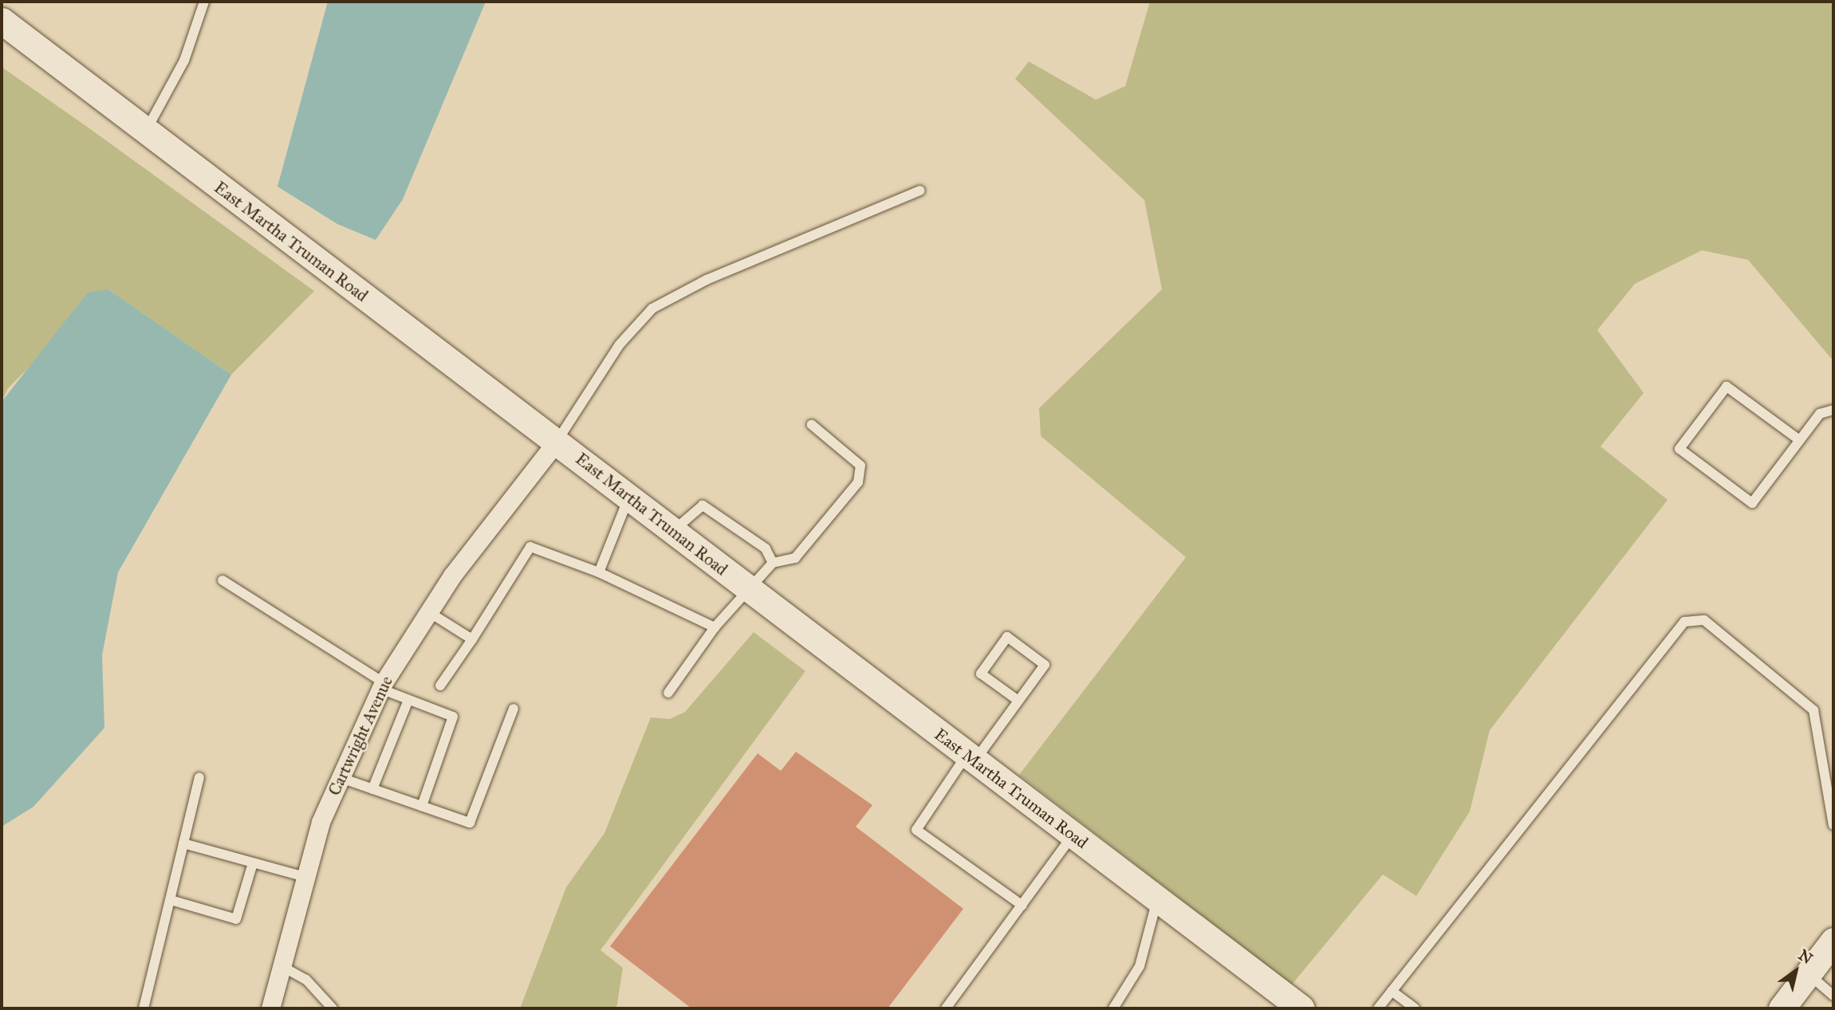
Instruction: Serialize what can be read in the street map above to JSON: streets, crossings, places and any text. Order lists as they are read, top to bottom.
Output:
{
  "streets": {
    "main road": ["East Martha Truman Road"],
    "street": ["Cartwright Avenue"]
  },
  "crossings": [
    ["East Martha Truman Road", "Cartwright Avenue"]
  ],
  "north": "top right"
}
